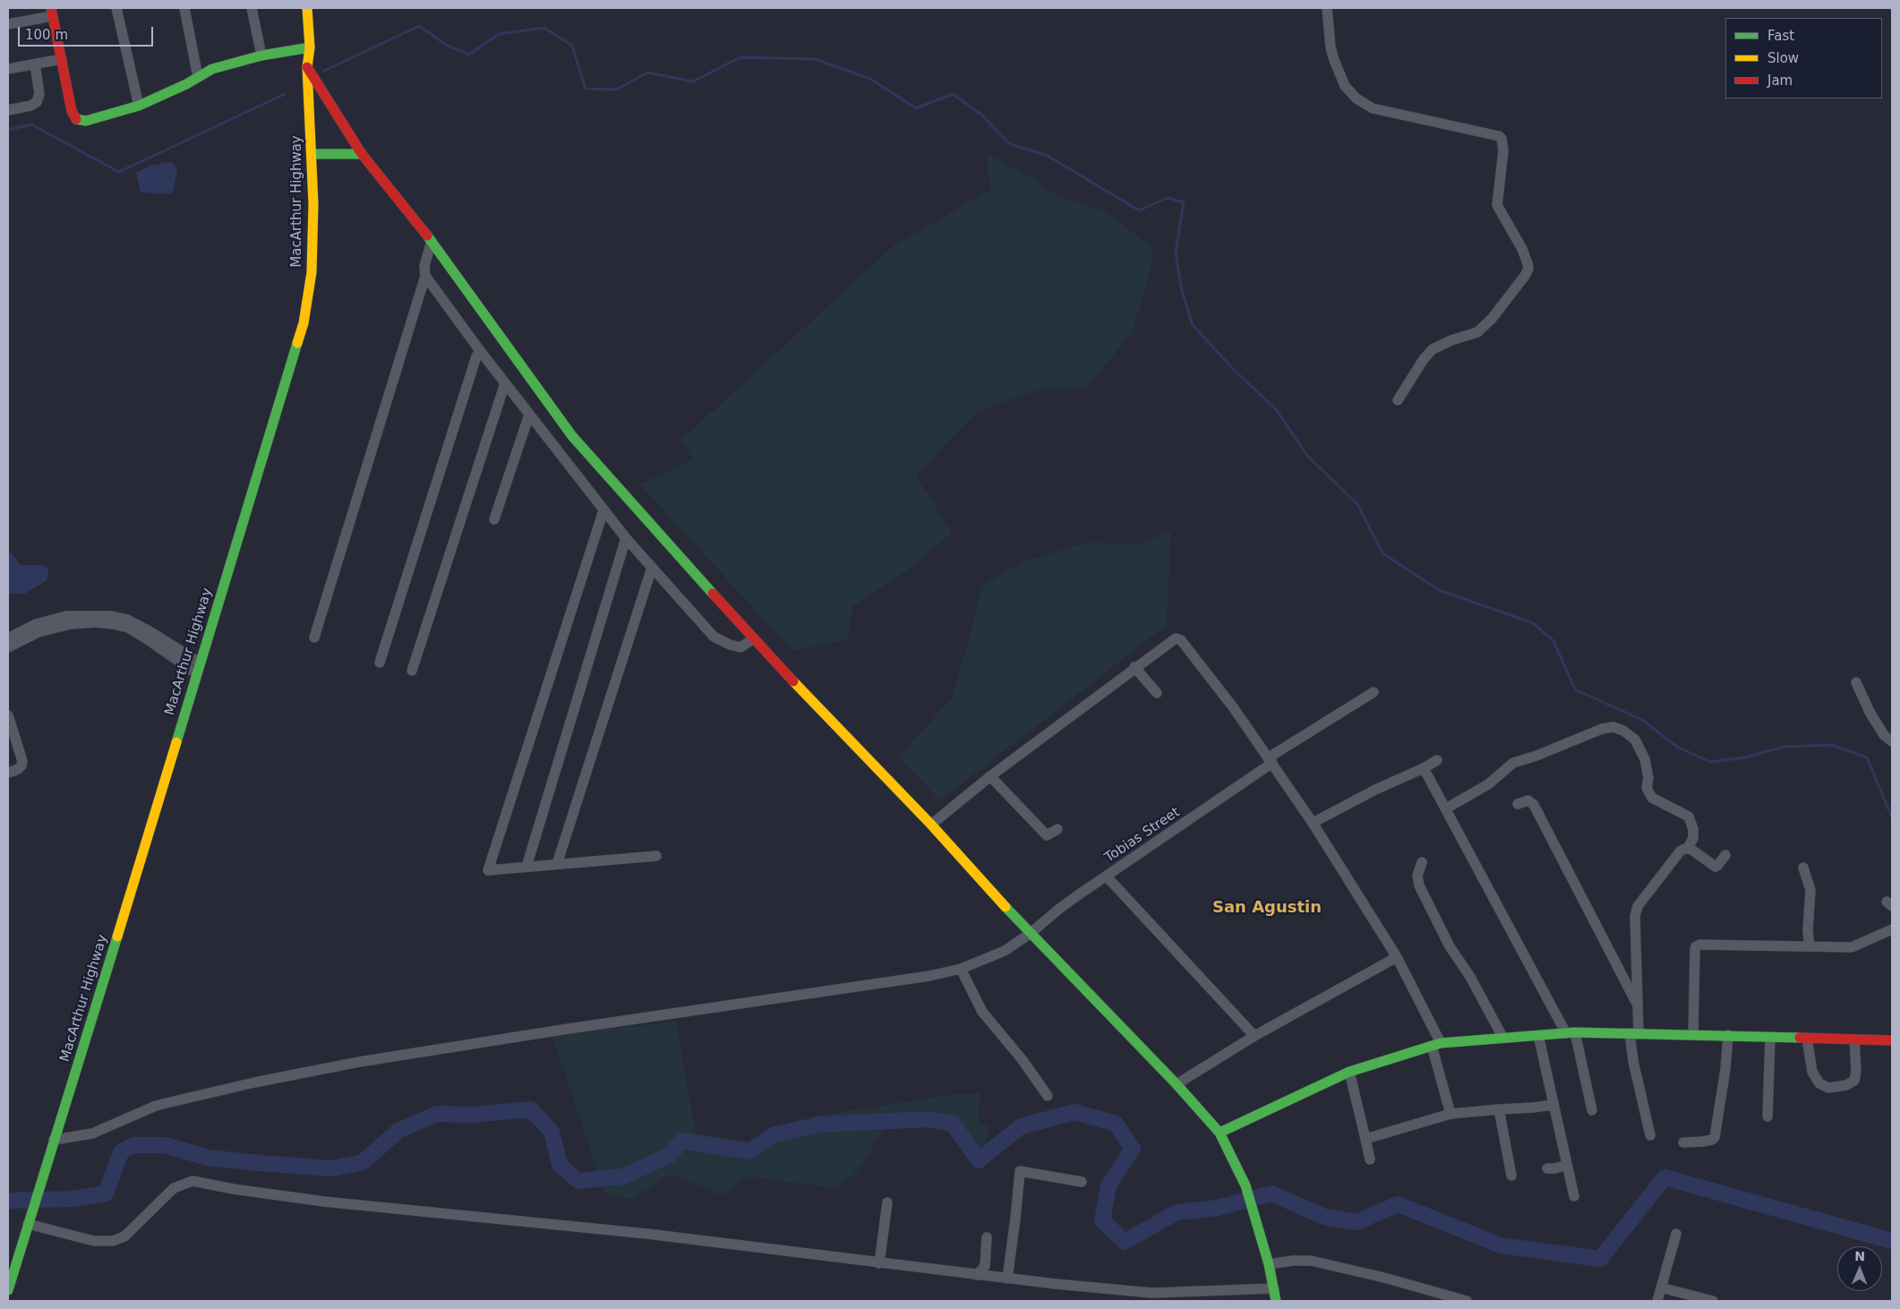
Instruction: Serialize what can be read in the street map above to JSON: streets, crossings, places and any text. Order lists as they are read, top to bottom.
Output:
{
  "streets": {
    "main road": ["MacArthur Highway"],
    "street": ["Tobias Street"]
  },
  "crossings": [
    ["MacArthur Highway", "Tobias Street"]
  ],
  "districts": ["San Agustin"],
  "legend": ["Fast", "Slow", "Jam"],
  "scale_bar": "100 m",
  "north": "top"
}
